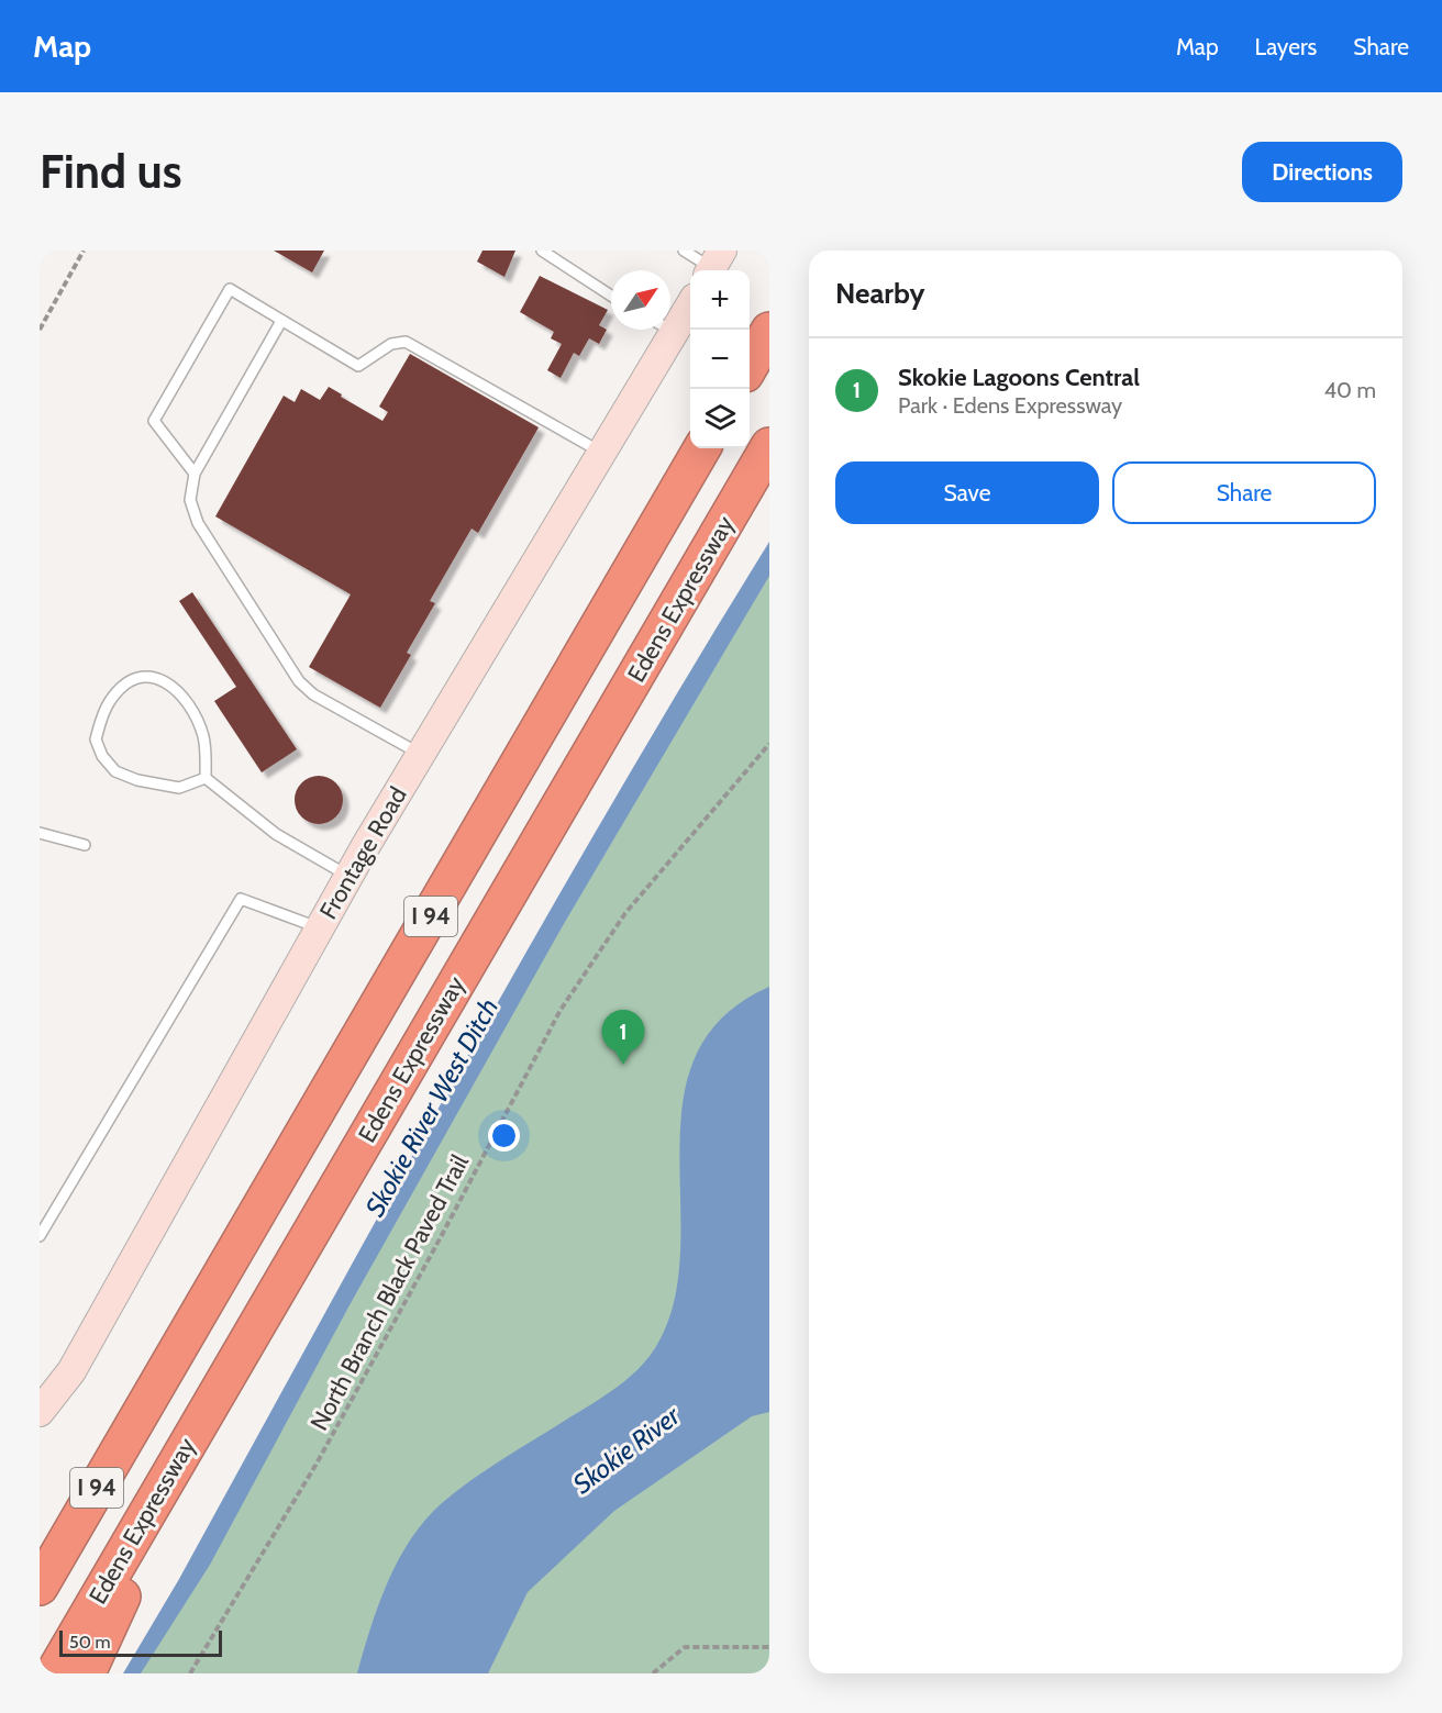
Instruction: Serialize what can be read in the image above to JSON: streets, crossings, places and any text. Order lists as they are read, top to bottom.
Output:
{
  "streets": {
    "highway": ["Edens Expressway", "I 94"],
    "main road": ["Frontage Road"],
    "path": ["North Branch Black Paved Trail"]
  },
  "water": ["Skokie River West Ditch", "Skokie River"],
  "scale_bar": "50 m",
  "north": "top right",
  "page": {
    "header": "Map",
    "nav": ["Map", "Layers", "Share"],
    "buttons": [
      "Directions",
      ["Save", "Share"]
    ],
    "title": "Find us",
    "heading": "Nearby",
    "map_buttons": ["+", "−"],
    "list": [
      {
        "mark": "1",
        "name": "Skokie Lagoons Central",
        "note": "Park · Edens Expressway",
        "value": "40 m"
      }
    ],
    "pins": "1",
    "scale": "50 m"
  }
}
